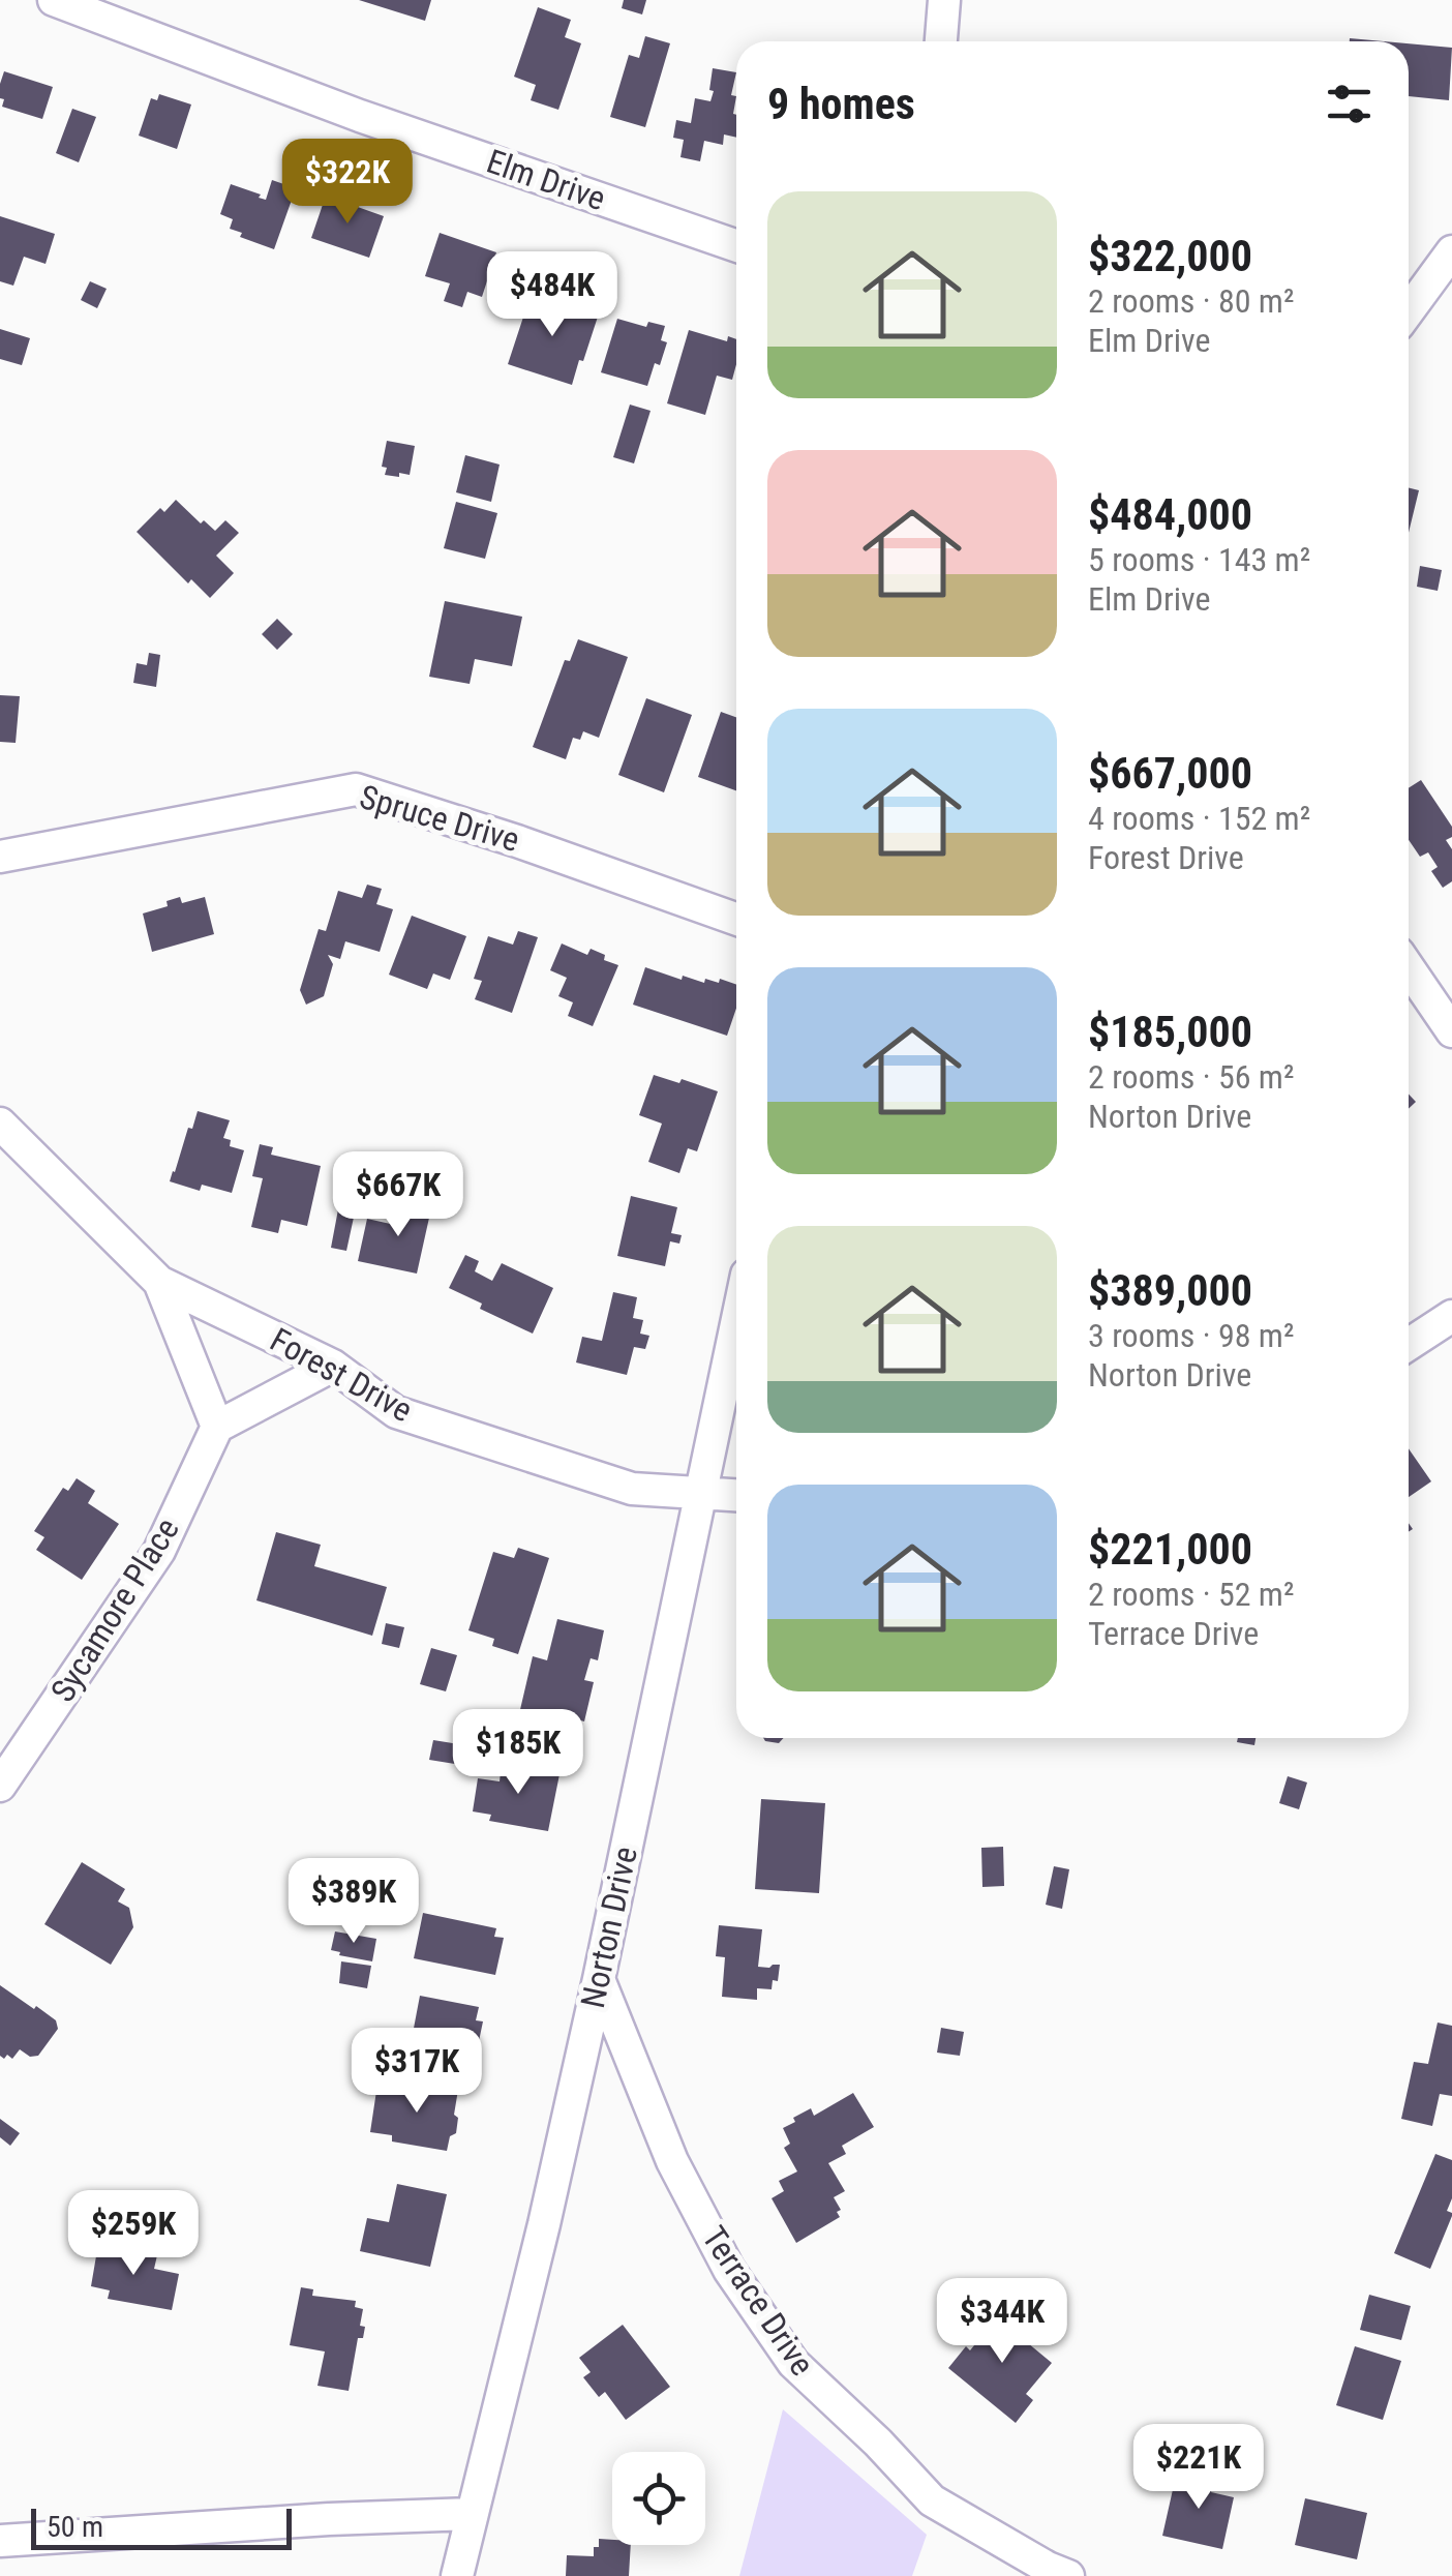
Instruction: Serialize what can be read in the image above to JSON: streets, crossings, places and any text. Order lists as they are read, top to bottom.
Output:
{
  "streets": {
    "street": [
      "Elm Drive",
      "Spruce Drive",
      "Forest Drive",
      "Sycamore Place",
      "Norton Drive",
      "Terrace Drive"
    ]
  },
  "crossings": [
    ["Forest Drive", "Norton Drive"],
    ["Norton Drive", "Terrace Drive"]
  ],
  "scale_bar": "50 m",
  "page": {
    "heading": "9 homes",
    "price": [
      "$322K",
      "$484K",
      "$667K",
      "$185K",
      "$389K",
      "$317K",
      "$259K",
      "$344K",
      "$221K"
    ],
    "list": [
      {
        "name": "$322,000",
        "note": "2 rooms · 80 m² · Elm Drive"
      },
      {
        "name": "$484,000",
        "note": "5 rooms · 143 m² · Elm Drive"
      },
      {
        "name": "$667,000",
        "note": "4 rooms · 152 m² · Forest Drive"
      },
      {
        "name": "$185,000",
        "note": "2 rooms · 56 m² · Norton Drive"
      },
      {
        "name": "$389,000",
        "note": "3 rooms · 98 m² · Norton Drive"
      },
      {
        "name": "$221,000",
        "note": "2 rooms · 52 m² · Terrace Drive"
      }
    ],
    "scale": "50 m"
  }
}
